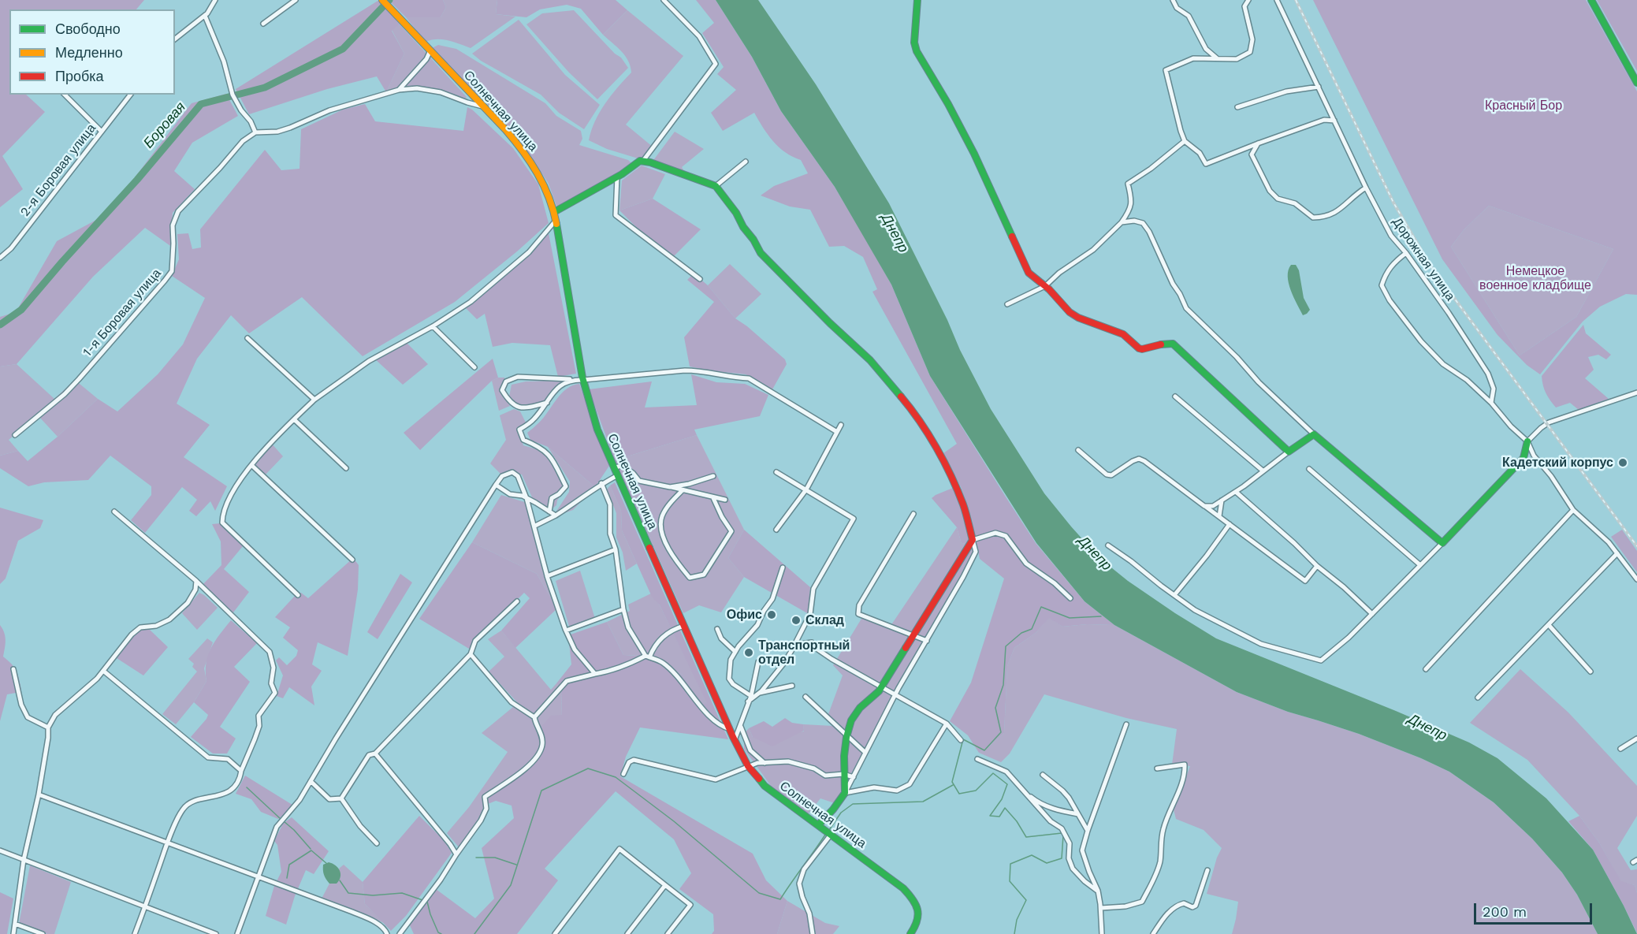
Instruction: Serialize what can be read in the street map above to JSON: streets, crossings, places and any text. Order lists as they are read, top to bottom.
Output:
{
  "streets": {
    "street": [
      "Солнечная улица",
      "2-я Боровая улица",
      "Дорожная улица",
      "1-я Боровая улица"
    ]
  },
  "water": ["Боровая", "Днепр"],
  "parks": ["Красный Бор", "Немецкое военное кладбище"],
  "places": [
    "Кадетский корпус",
    "Офис",
    "Склад",
    "Транспортный отдел"
  ],
  "legend": ["Свободно", "Медленно", "Пробка"],
  "scale_bar": "200 m"
}
